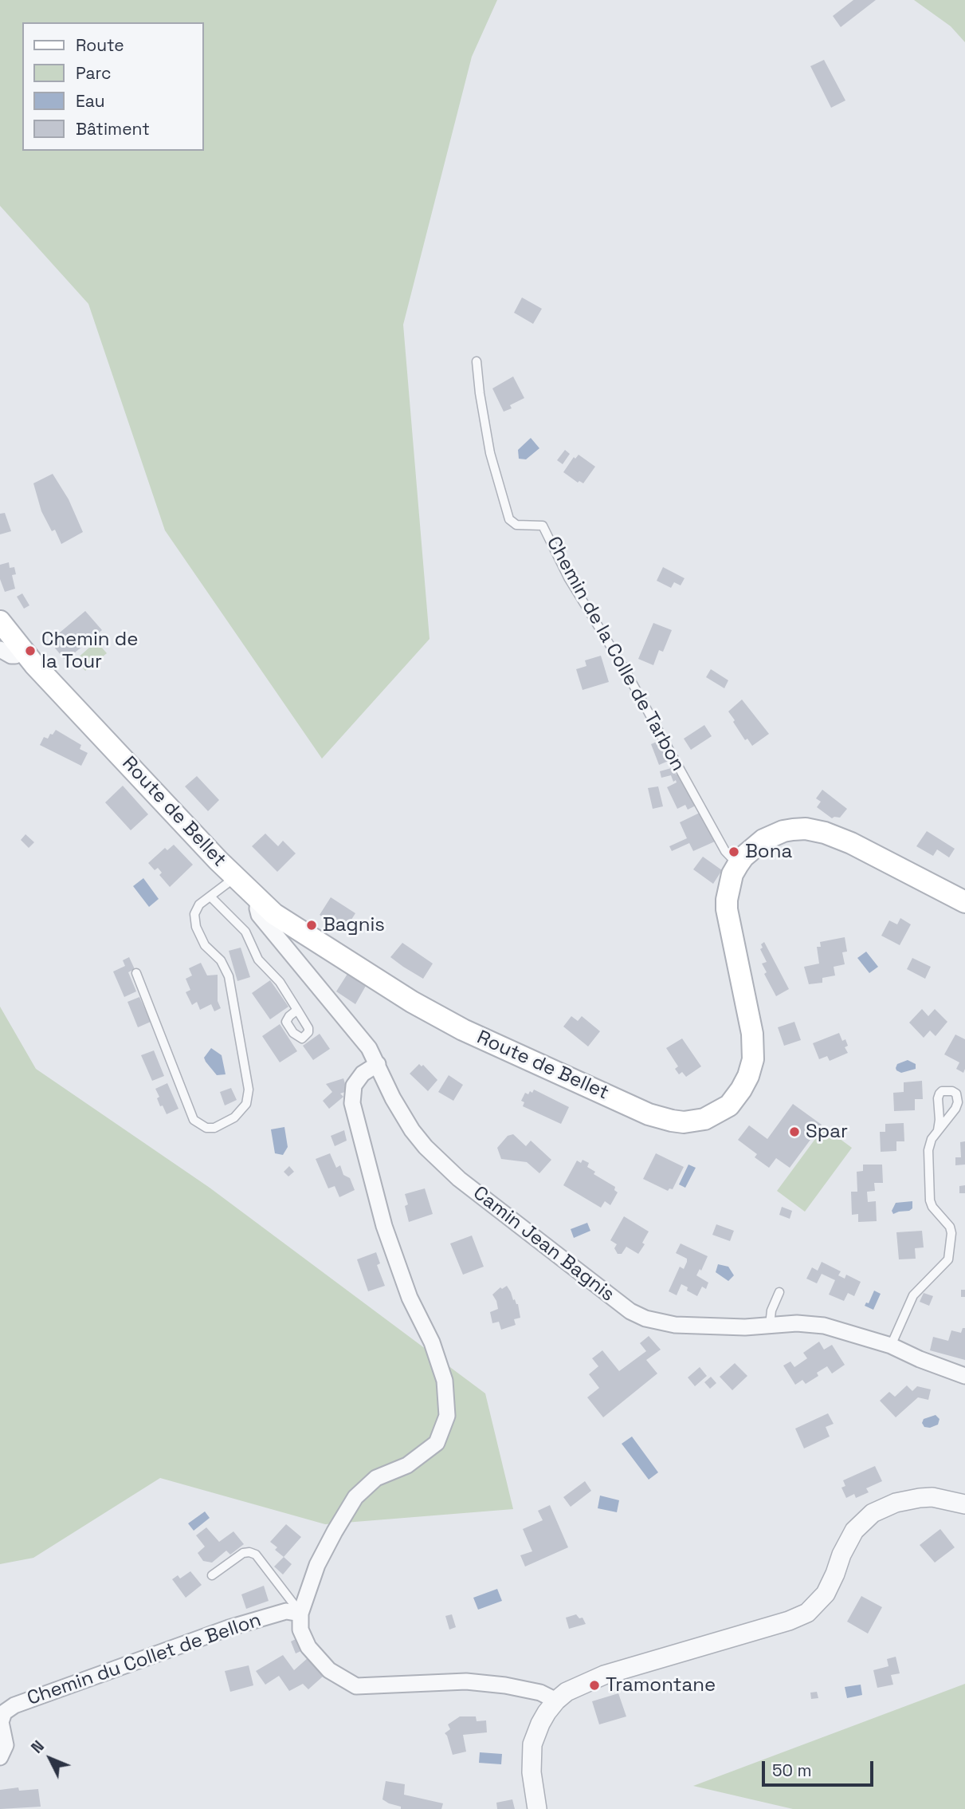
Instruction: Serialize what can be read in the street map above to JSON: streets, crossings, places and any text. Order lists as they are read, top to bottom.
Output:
{
  "streets": {
    "main road": ["Route de Bellet"],
    "street": ["Camin Jean Bagnis", "Chemin du Collet de Bellon"],
    "lane": ["Chemin de la Colle de Tarbon"]
  },
  "crossings": [
    ["Chemin de la Colle de Tarbon", "Route de Bellet"],
    ["Route de Bellet", "Camin Jean Bagnis"]
  ],
  "places": [
    "Chemin de la Tour",
    "Bona",
    "Bagnis",
    "Spar",
    "Tramontane"
  ],
  "legend": [
    "Route",
    "Parc",
    "Eau",
    "Bâtiment"
  ],
  "scale_bar": "50 m",
  "north": "top left"
}
